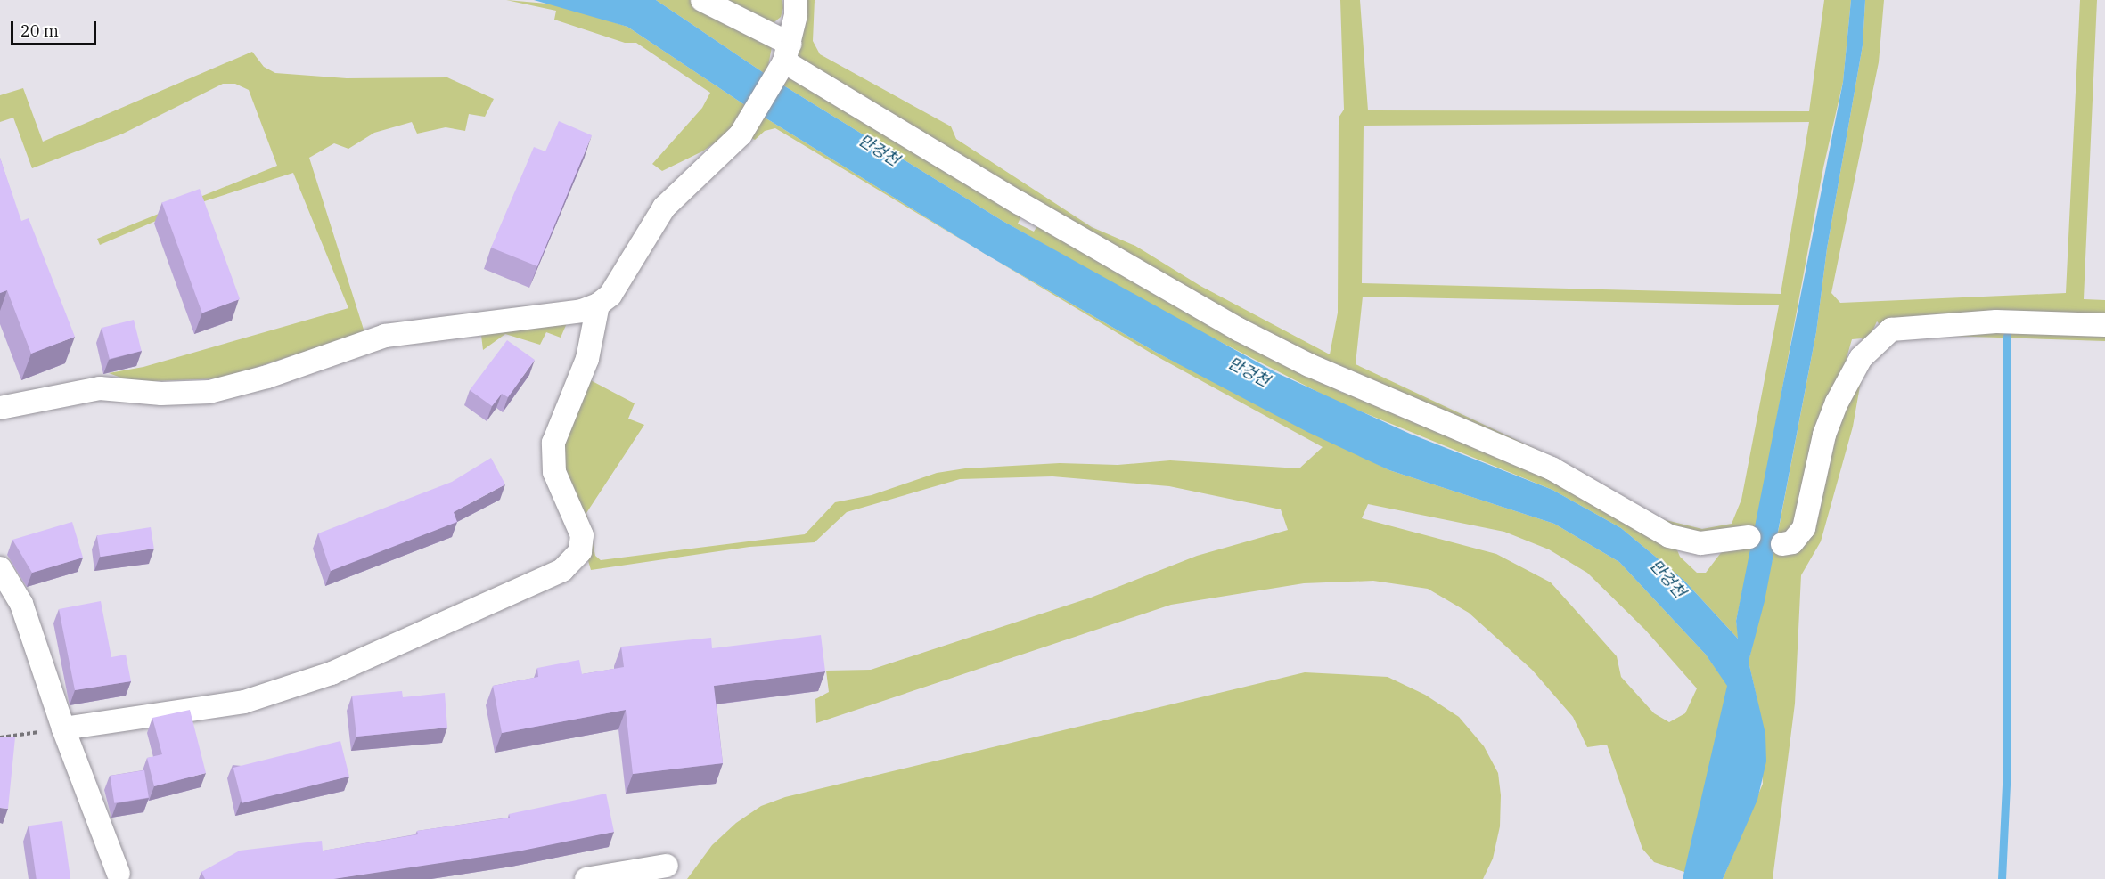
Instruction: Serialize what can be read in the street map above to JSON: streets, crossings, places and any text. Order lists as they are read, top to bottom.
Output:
{
  "water": ["만겅천"],
  "scale_bar": "20 m"
}
